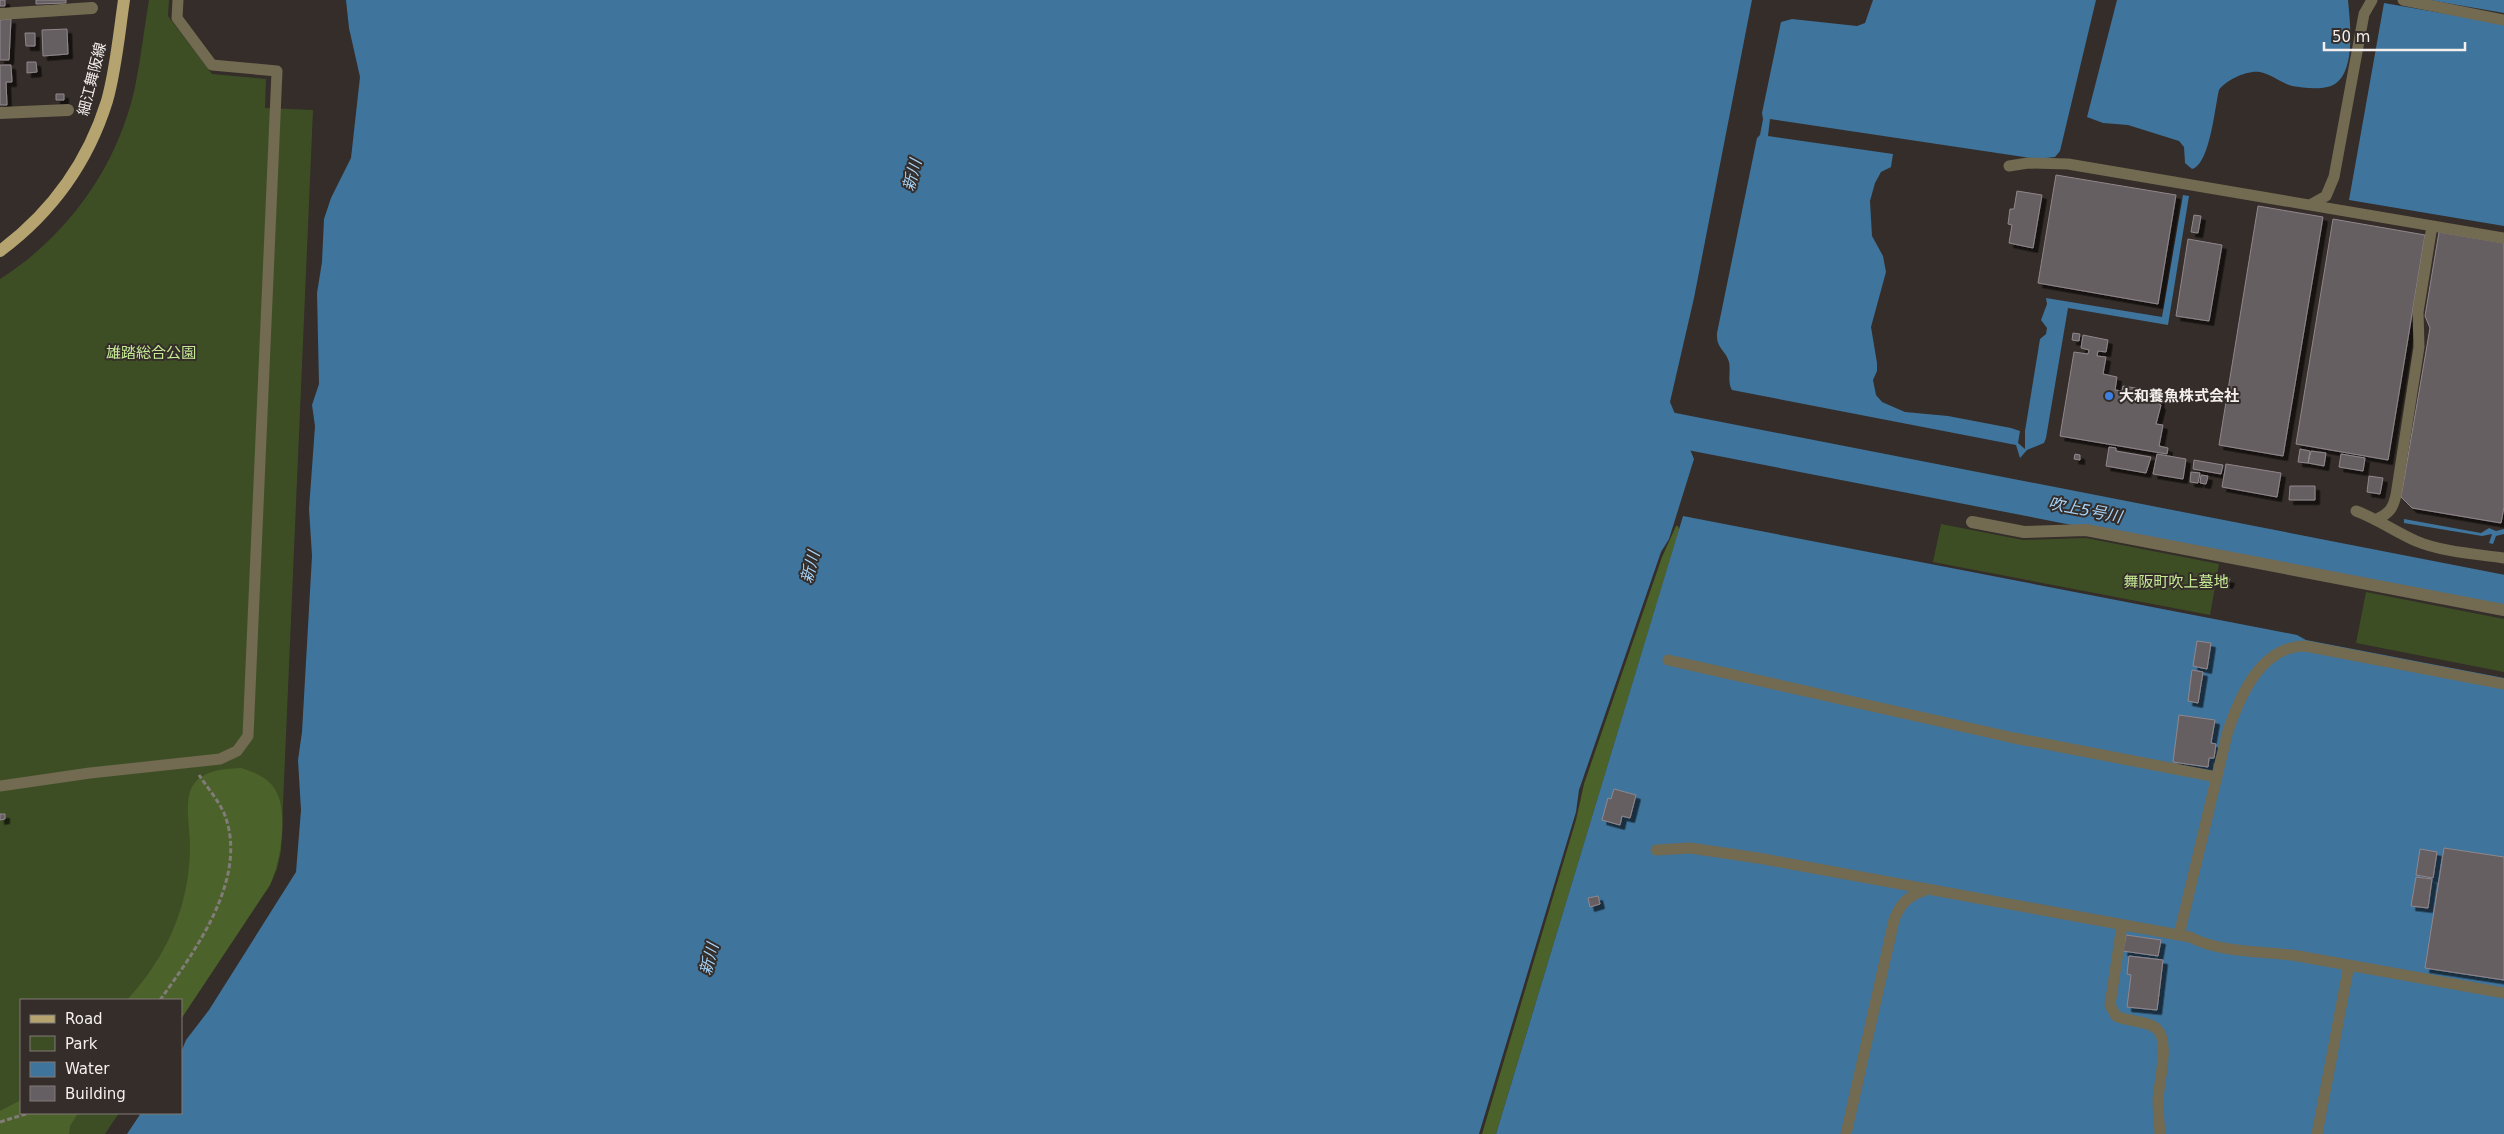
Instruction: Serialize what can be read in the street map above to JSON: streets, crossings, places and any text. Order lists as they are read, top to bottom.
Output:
{
  "streets": {
    "main road": ["細江舞阪線"]
  },
  "water": ["新川", "吹上5号川"],
  "parks": ["雄踏総合公園", "舞阪町吹上墓地"],
  "places": ["大和養魚株式会社"],
  "legend": [
    "Road",
    "Park",
    "Water",
    "Building"
  ],
  "scale_bar": "50 m"
}
